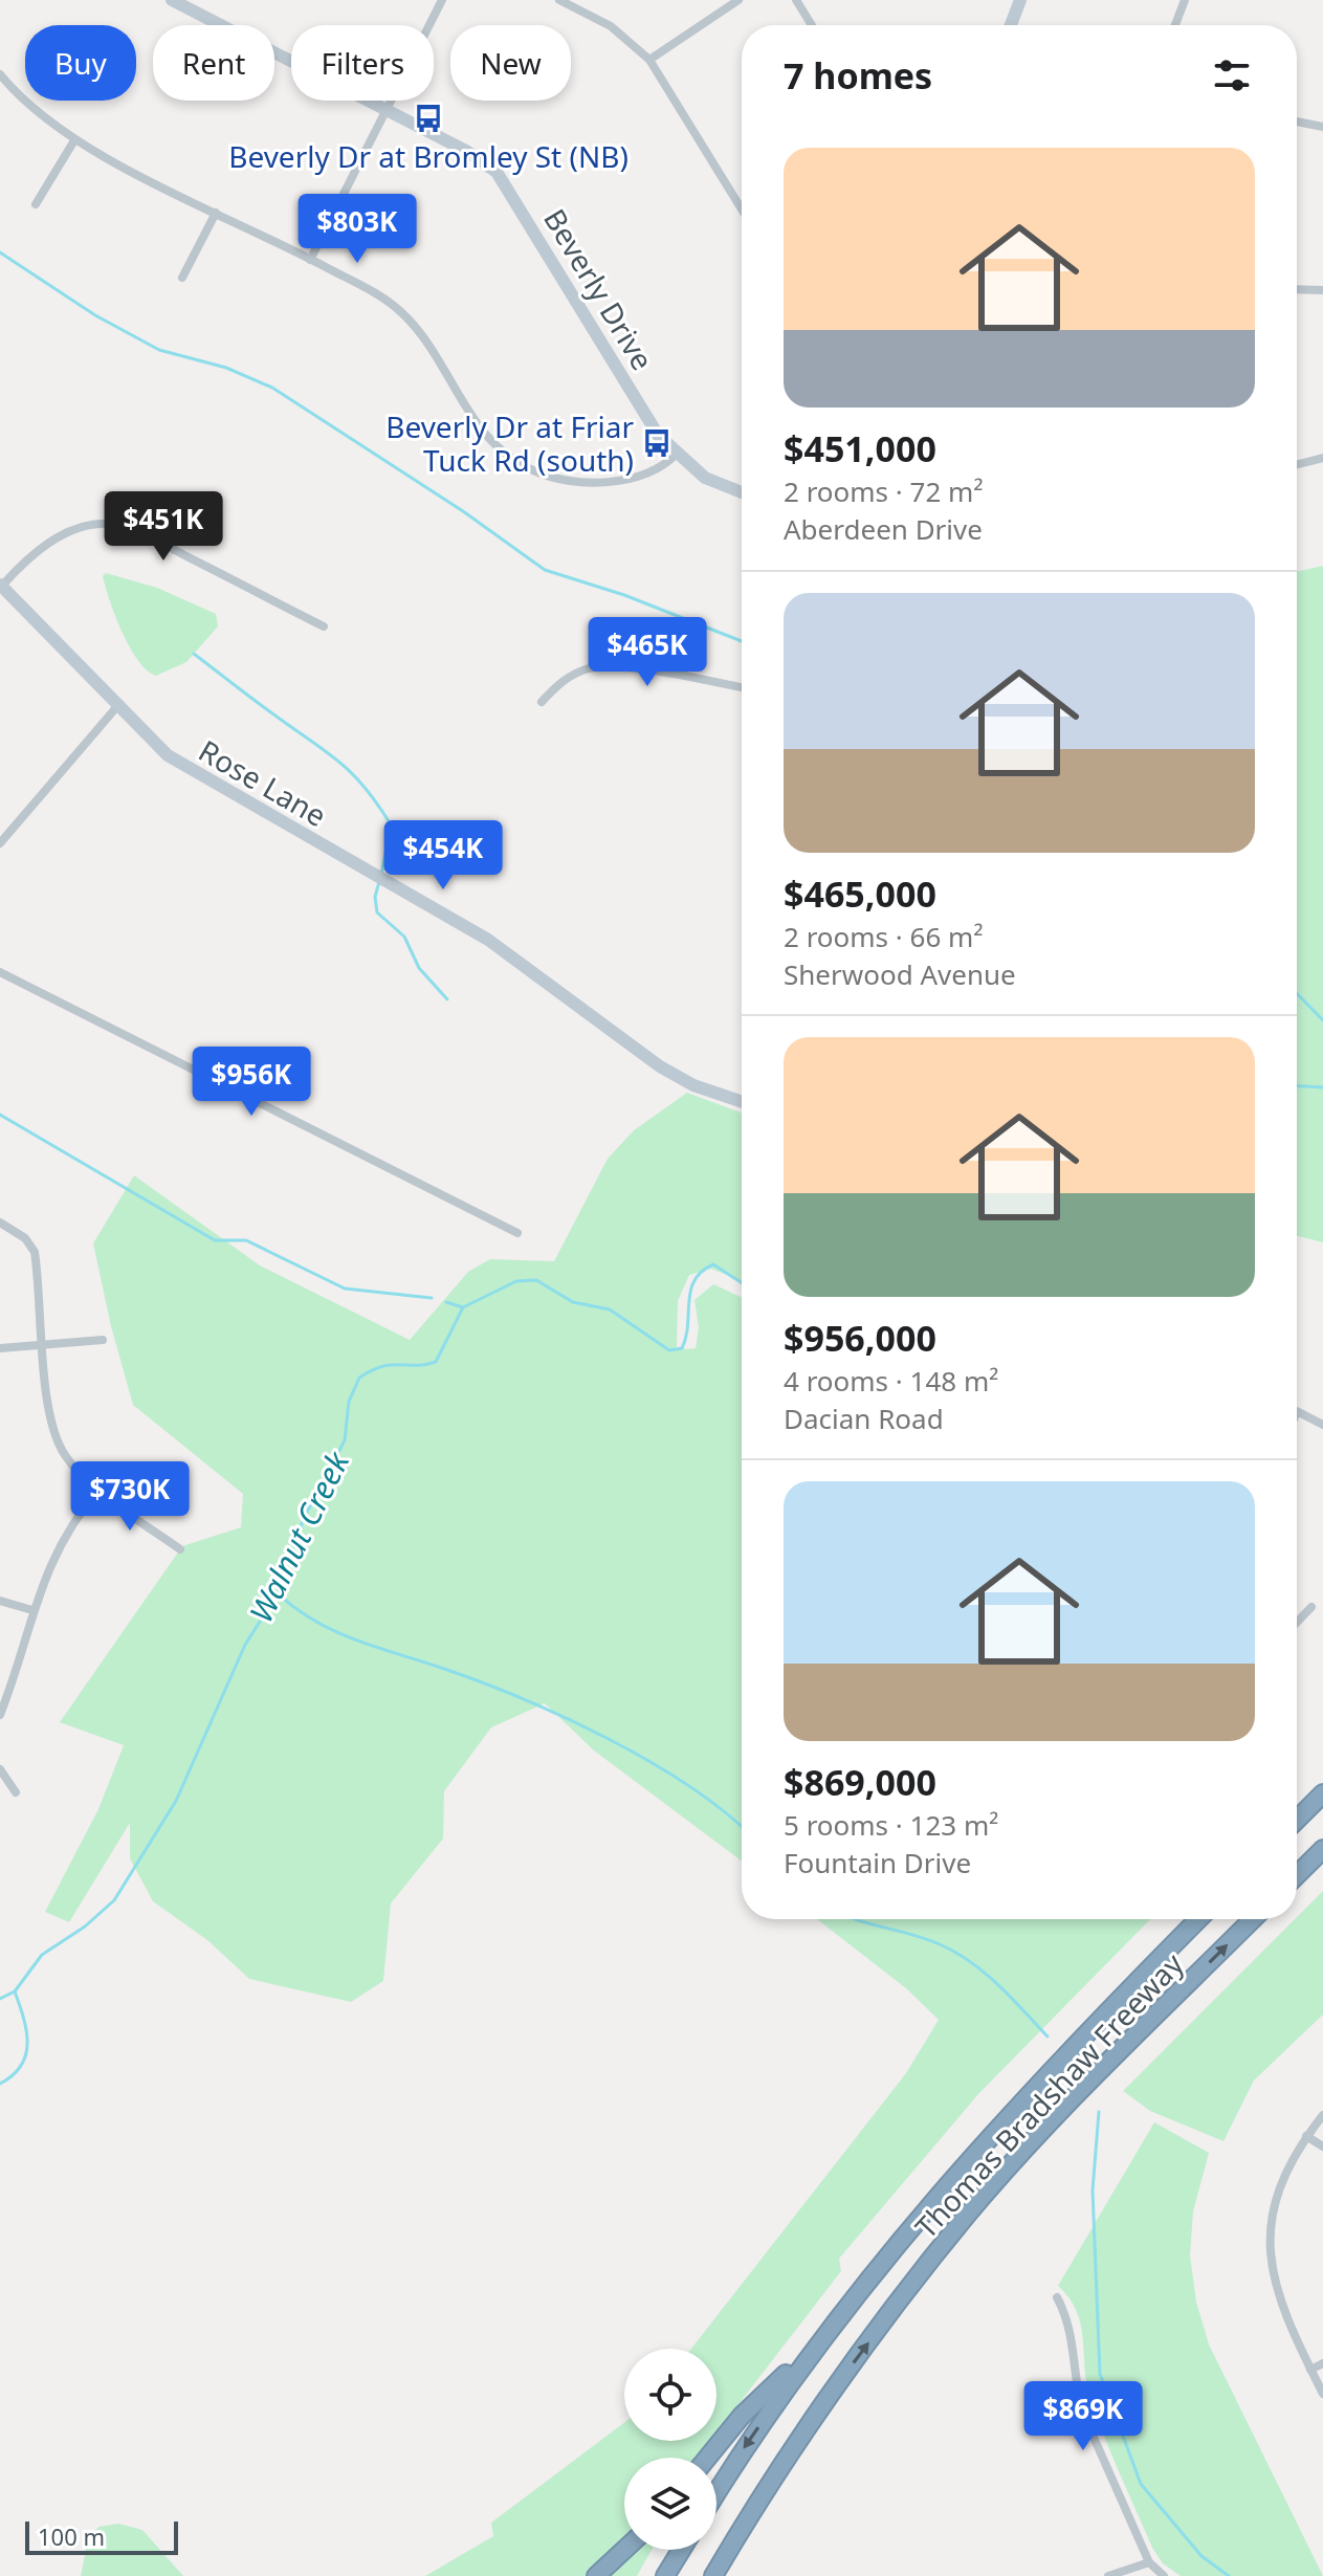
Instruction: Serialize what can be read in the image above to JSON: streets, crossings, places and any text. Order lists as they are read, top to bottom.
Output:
{
  "streets": {
    "highway": ["Thomas Bradshaw Freeway"],
    "street": ["Beverly Drive", "Rose Lane"]
  },
  "water": ["Walnut Creek"],
  "places": {
    "bus stop": ["Beverly Dr at Bromley St (NB)", "Beverly Dr at Friar Tuck Rd (south)"]
  },
  "scale_bar": "100 m",
  "page": {
    "chip": [
      "Buy",
      "Rent",
      "Filters",
      "New"
    ],
    "heading": "7 homes",
    "list": [
      {
        "name": "$451,000",
        "note": "2 rooms · 72 m² · Aberdeen Drive"
      },
      {
        "name": "$465,000",
        "note": "2 rooms · 66 m² · Sherwood Avenue"
      },
      {
        "name": "$956,000",
        "note": "4 rooms · 148 m² · Dacian Road"
      },
      {
        "name": "$869,000",
        "note": "5 rooms · 123 m² · Fountain Drive"
      }
    ],
    "price": [
      "$803K",
      "$451K",
      "$465K",
      "$454K",
      "$956K",
      "$730K",
      "$869K"
    ],
    "scale": "100 m"
  }
}
